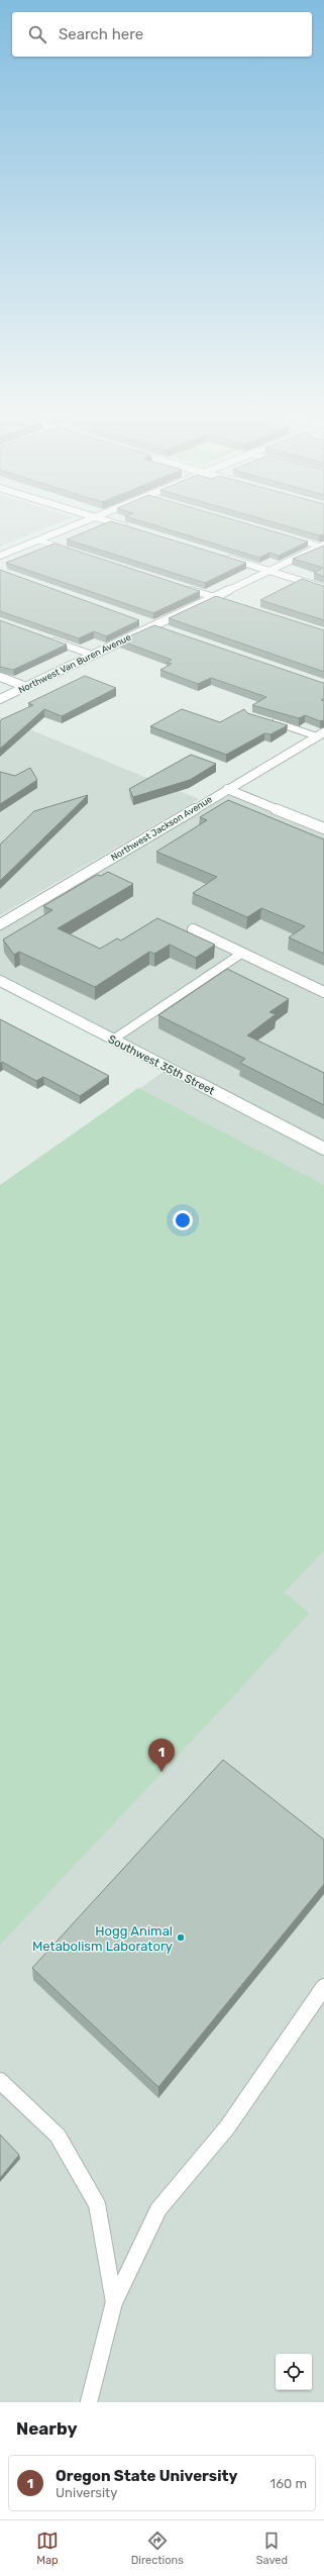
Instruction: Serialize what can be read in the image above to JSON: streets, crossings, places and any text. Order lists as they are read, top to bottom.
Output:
{
  "streets": {
    "street": ["Northwest Van Buren Avenue", "Northwest Jackson Avenue", "Southwest 35th Street"]
  },
  "places": ["Hogg Animal Metabolism Laboratory"],
  "page": {
    "search": "Search here",
    "pins": "1",
    "heading": "Nearby",
    "list": [
      {
        "mark": "1",
        "name": "Oregon State University",
        "note": "University",
        "value": "160 m"
      }
    ],
    "nav": ["Map", "Directions", "Saved"]
  }
}
